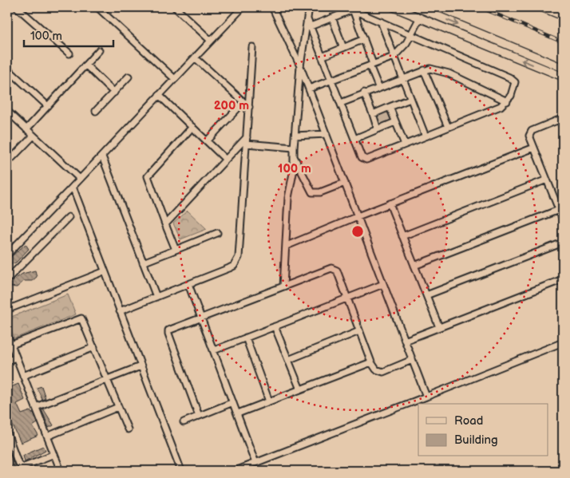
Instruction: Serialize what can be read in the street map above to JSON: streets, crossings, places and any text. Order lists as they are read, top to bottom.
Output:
{
  "legend": ["Road", "Building"],
  "scale_bar": "100 m",
  "rings": ["200 m", "100 m"]
}
